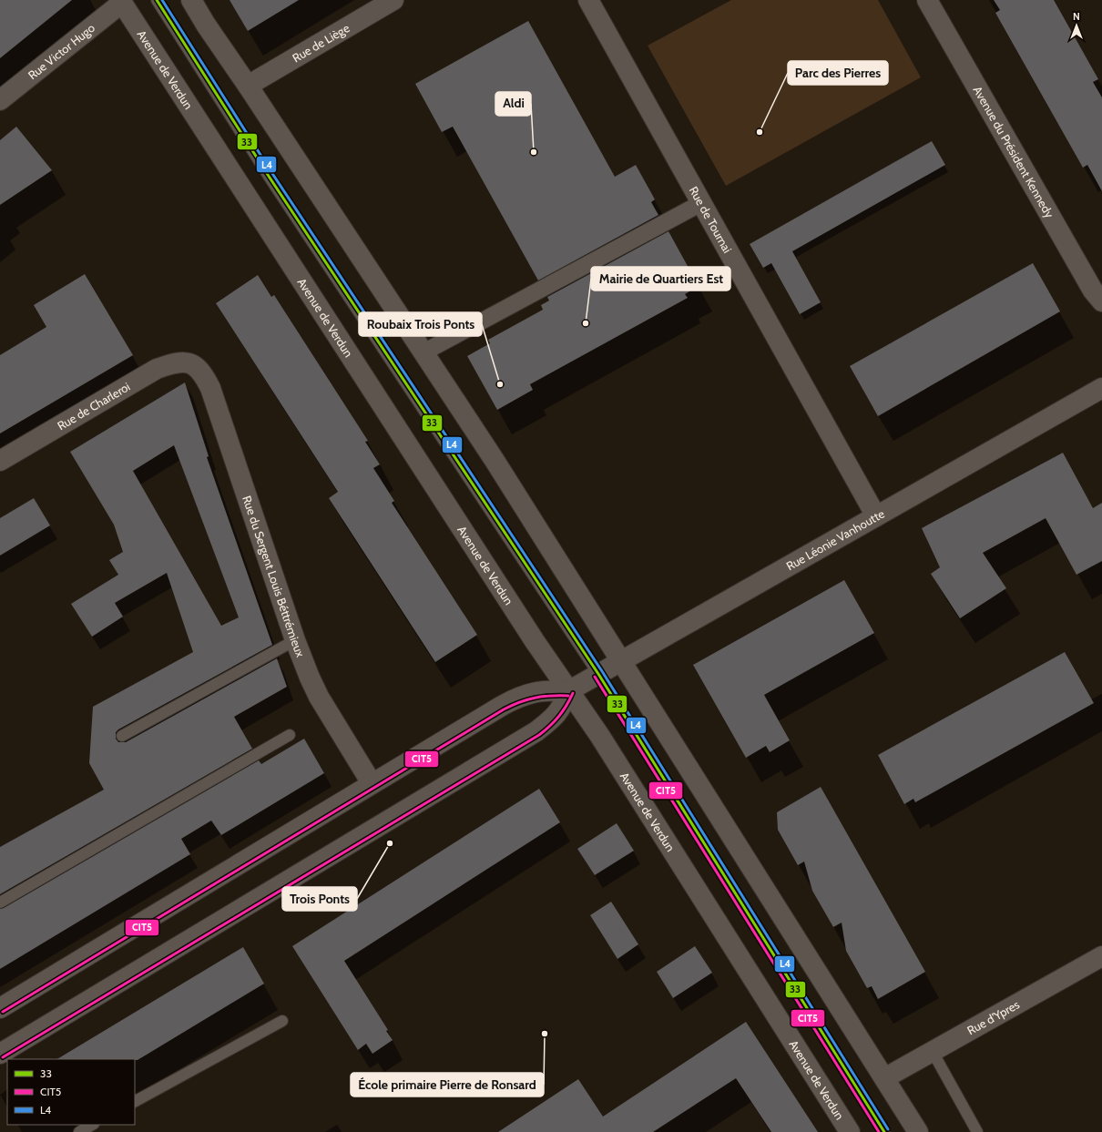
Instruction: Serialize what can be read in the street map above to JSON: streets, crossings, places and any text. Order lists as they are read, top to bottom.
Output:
{
  "streets": {
    "street": [
      "Rue de Liège",
      "Rue Victor Hugo",
      "Avenue de Verdun",
      "Avenue du Président Kennedy",
      "Rue de Tournai",
      "Rue de Charleroi",
      "Rue Léonie Vanhoutte",
      "Rue du Sergent Louis Béttrémieux",
      "Rue d'Ypres"
    ]
  },
  "crossings": [
    ["Rue Victor Hugo", "Avenue de Verdun"],
    ["Avenue de Verdun", "Rue Léonie Vanhoutte"],
    ["Rue de Tournai", "Rue Léonie Vanhoutte"],
    ["Rue de Charleroi", "Rue du Sergent Louis Béttrémieux"]
  ],
  "places": [
    "Parc des Pierres",
    "Aldi",
    "Mairie de Quartiers Est",
    "Roubaix Trois Ponts",
    "Trois Ponts",
    "École primaire Pierre de Ronsard"
  ],
  "lines": ["transit line 33", "transit line L4", "transit line CIT5"],
  "legend": ["33", "CIT5", "L4"],
  "north": "top"
}
